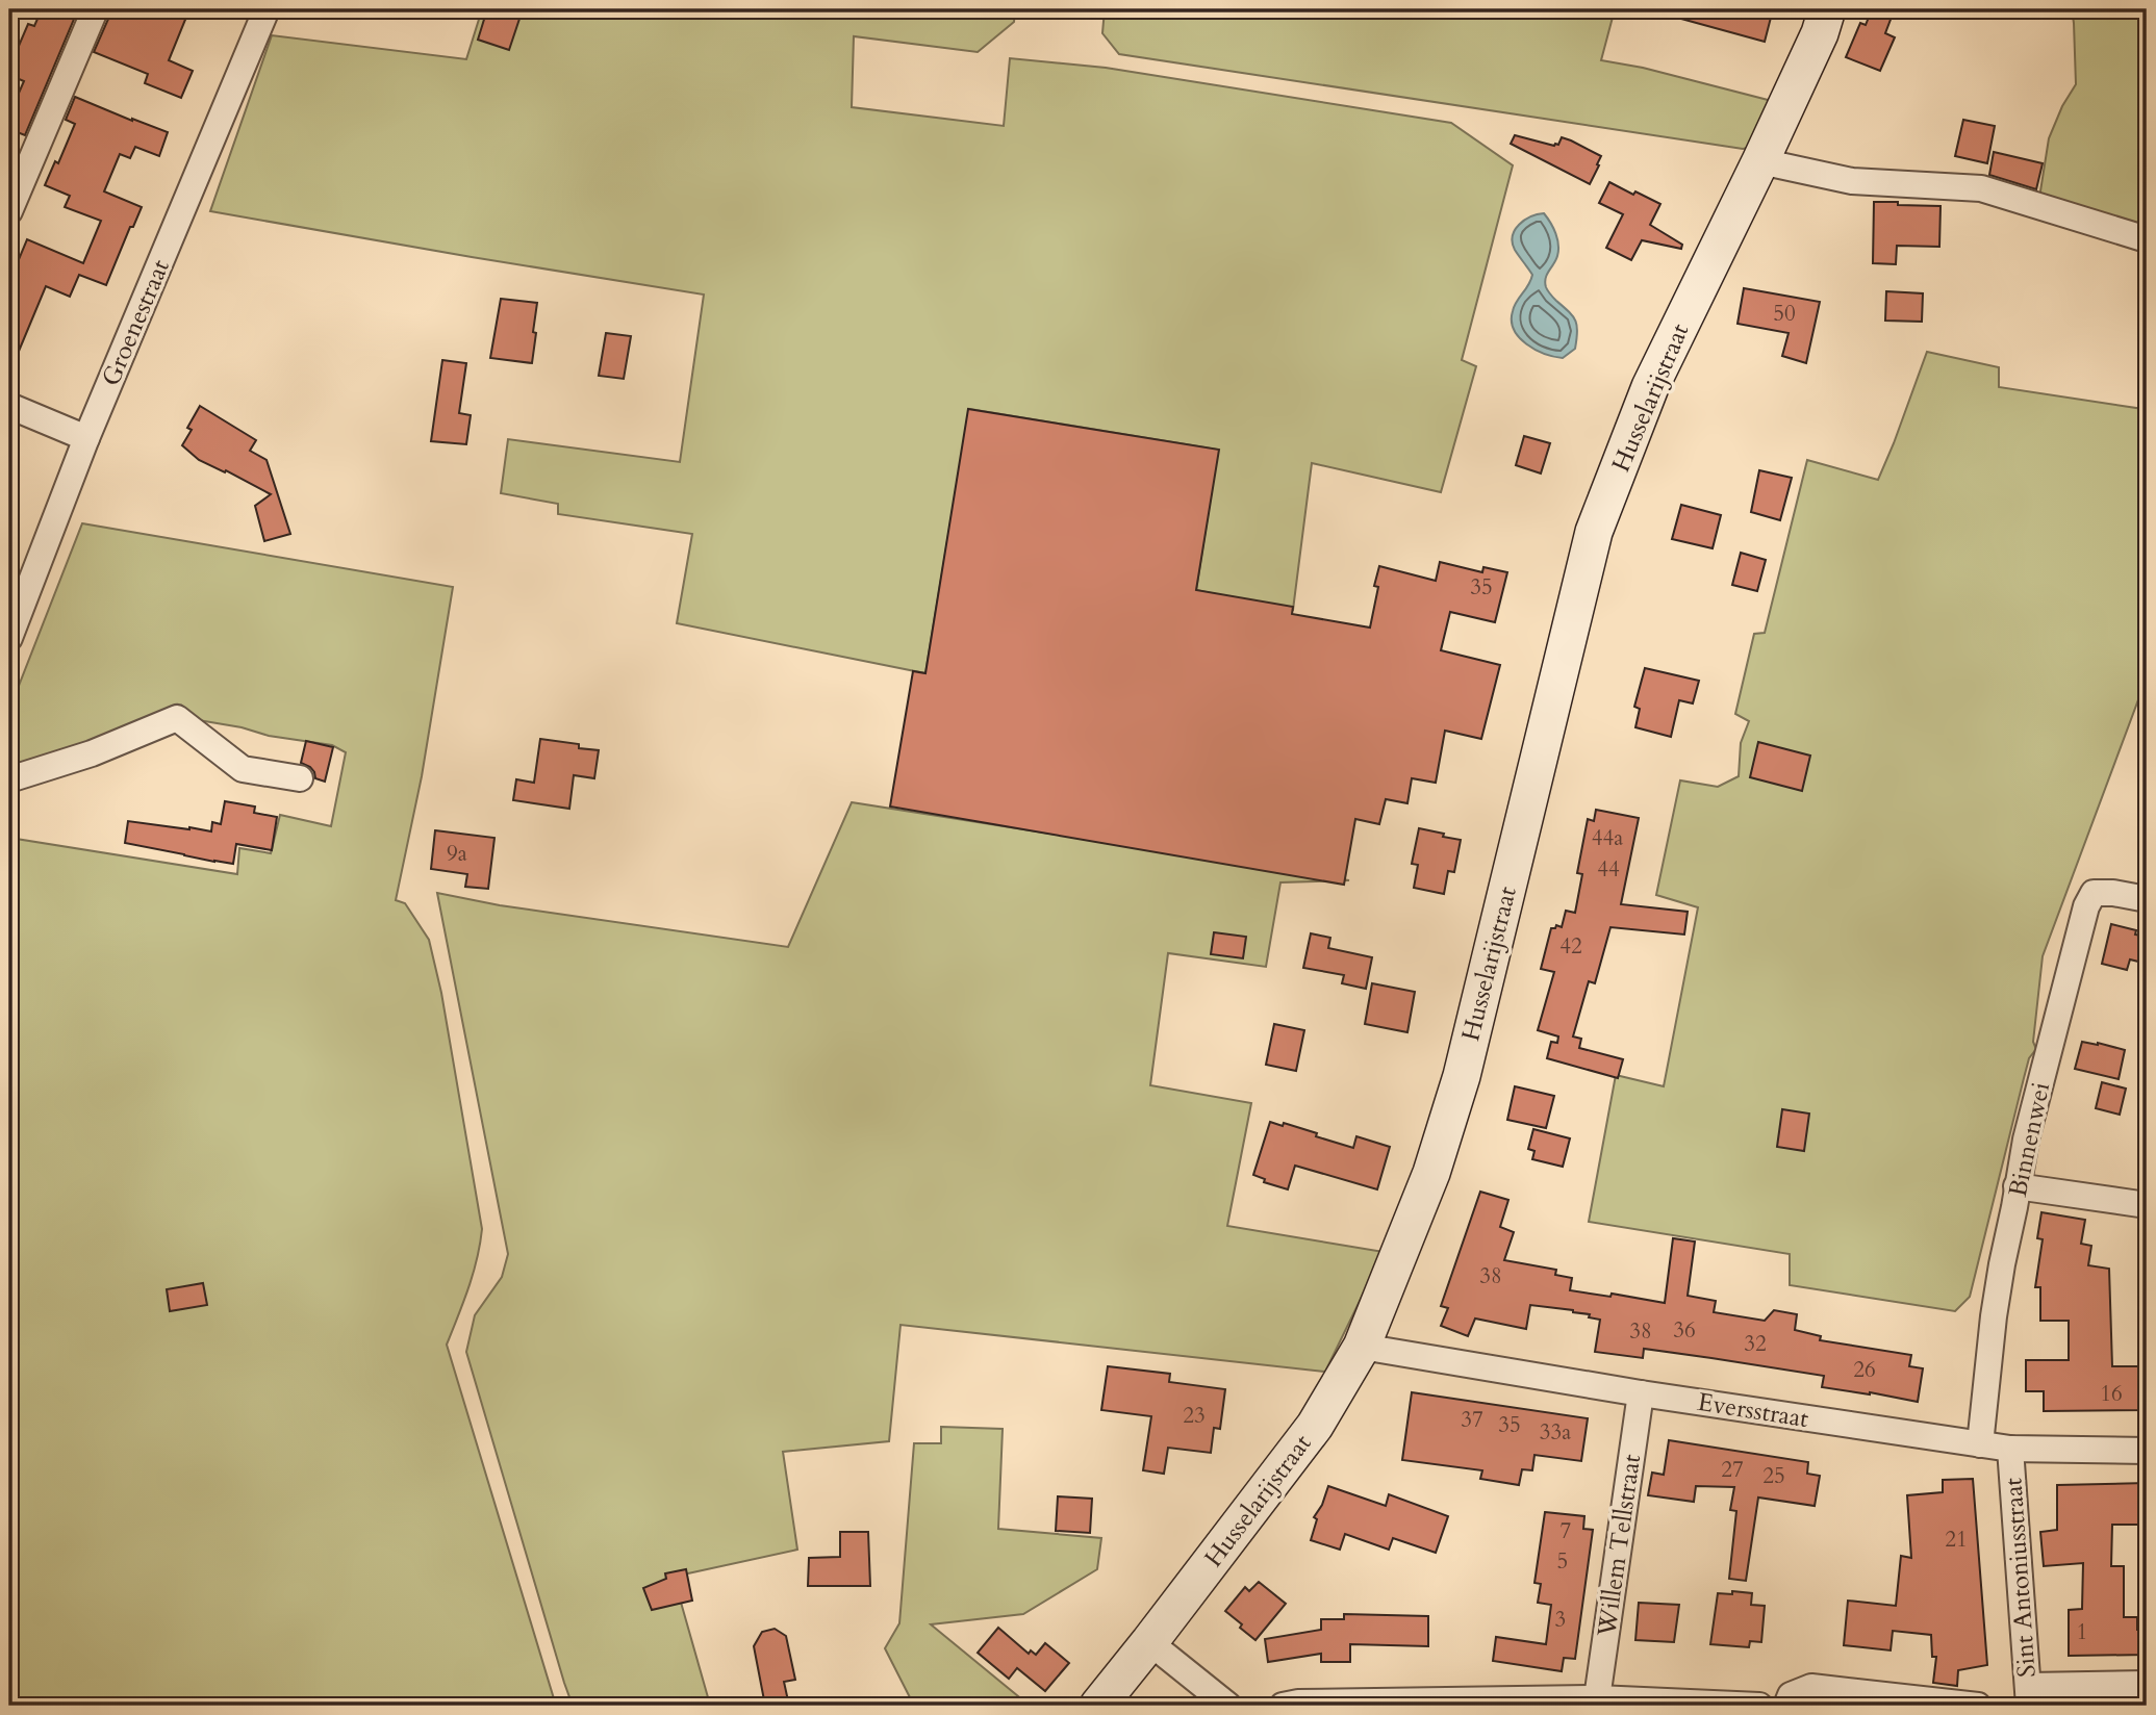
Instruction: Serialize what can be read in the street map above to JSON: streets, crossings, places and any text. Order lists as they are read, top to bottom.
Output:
{
  "streets": {
    "street": [
      "Groenestraat",
      "Husselarijstraat",
      "Binnenwei",
      "Eversstraat",
      "Willem Tellstraat",
      "Sint Antoniusstraat"
    ]
  },
  "crossings": [
    ["Husselarijstraat", "Eversstraat"],
    ["Binnenwei", "Eversstraat"],
    ["Eversstraat", "Willem Tellstraat"],
    ["Eversstraat", "Sint Antoniusstraat"]
  ],
  "house_numbers": [
    "50",
    "35",
    "44a",
    "9a",
    "44",
    "42",
    "38",
    "36",
    "38",
    "32",
    "26",
    "16",
    "23",
    "37",
    "35",
    "33a",
    "27",
    "25",
    "7",
    "21",
    "5",
    "3",
    "1"
  ]
}
